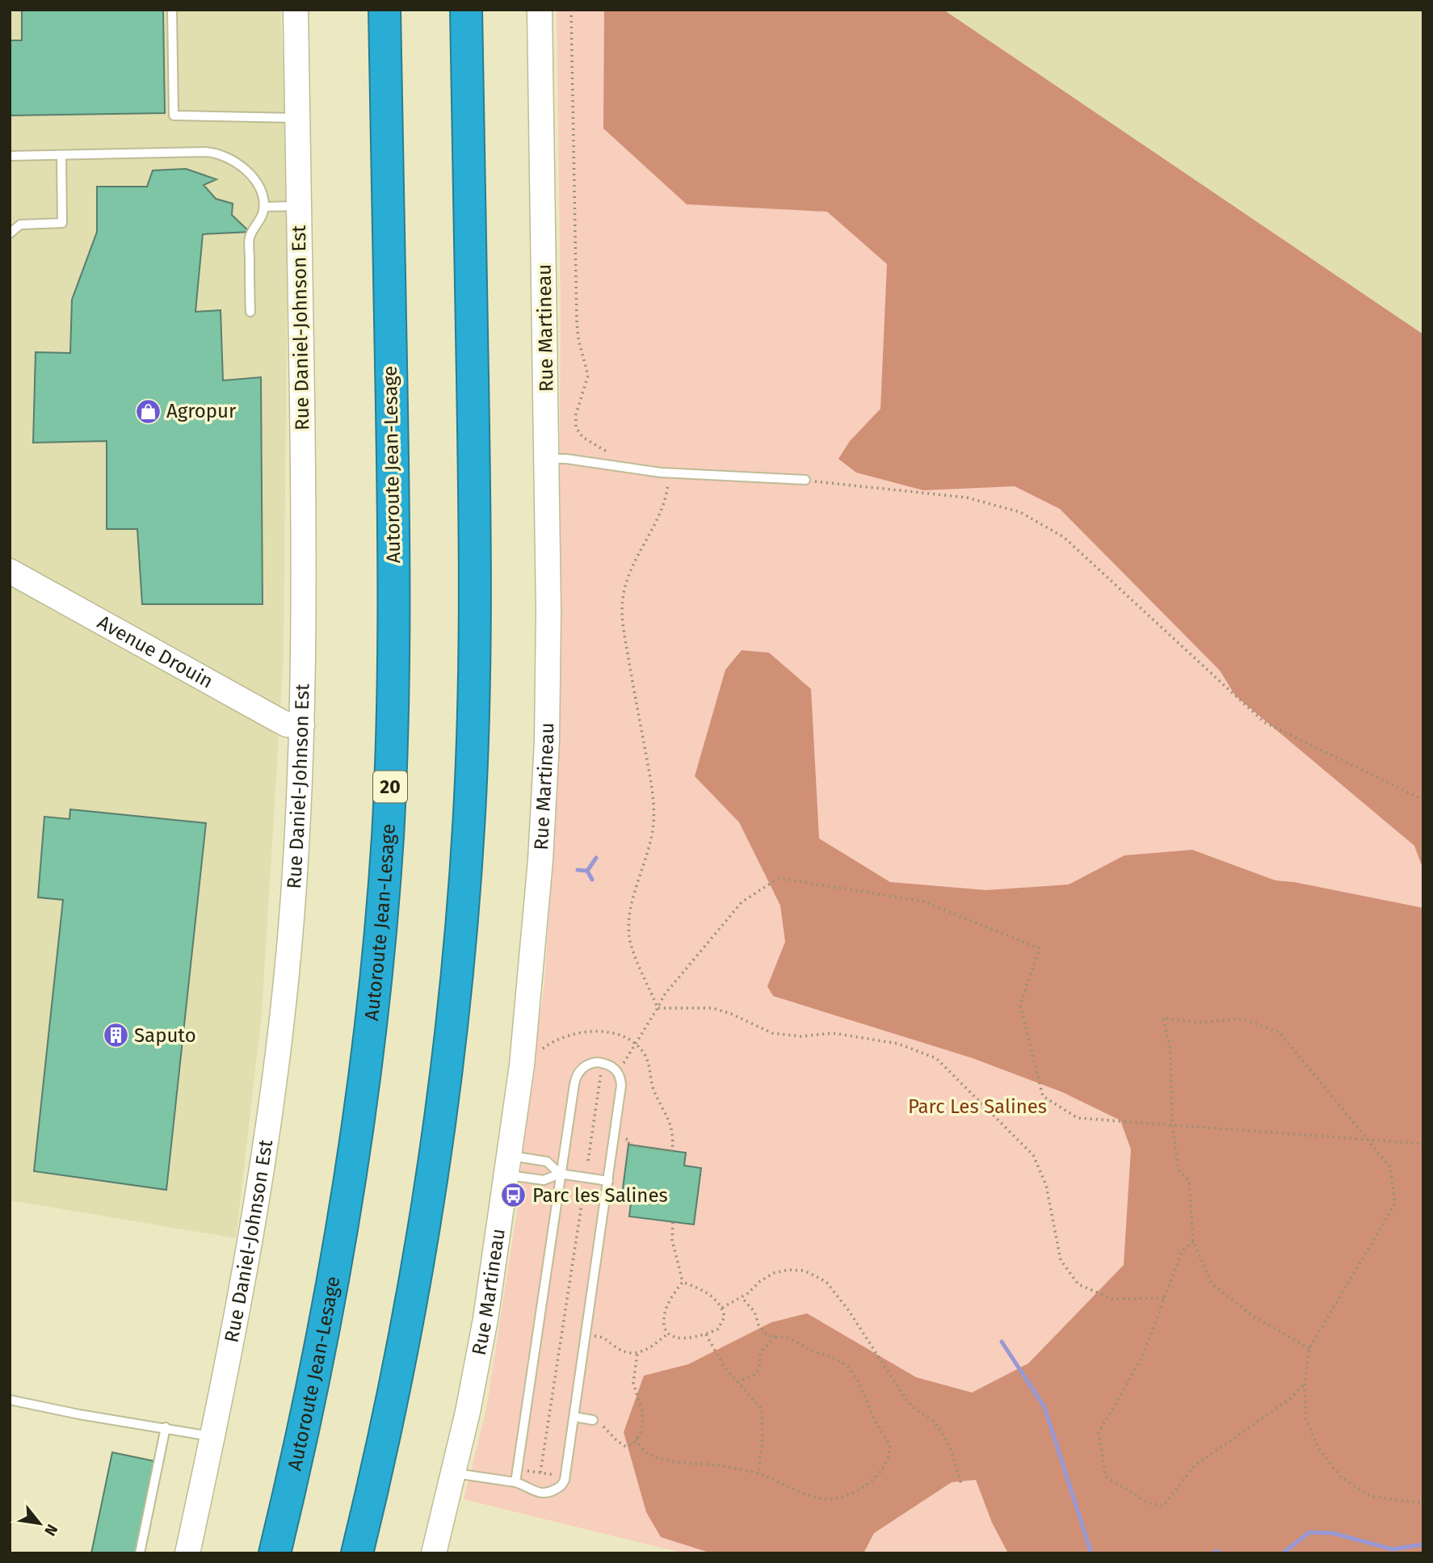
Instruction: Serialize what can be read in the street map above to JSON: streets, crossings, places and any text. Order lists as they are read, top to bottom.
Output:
{
  "streets": {
    "highway": ["Autoroute Jean-Lesage", "20"],
    "street": ["Rue Daniel-Johnson Est", "Rue Martineau", "Avenue Drouin"]
  },
  "crossings": [
    ["Rue Daniel-Johnson Est", "Avenue Drouin"]
  ],
  "parks": ["Parc Les Salines"],
  "places": {
    "shop": ["Agropur"],
    "building": ["Saputo"],
    "bus stop": ["Parc les Salines"]
  },
  "north": "bottom right"
}
